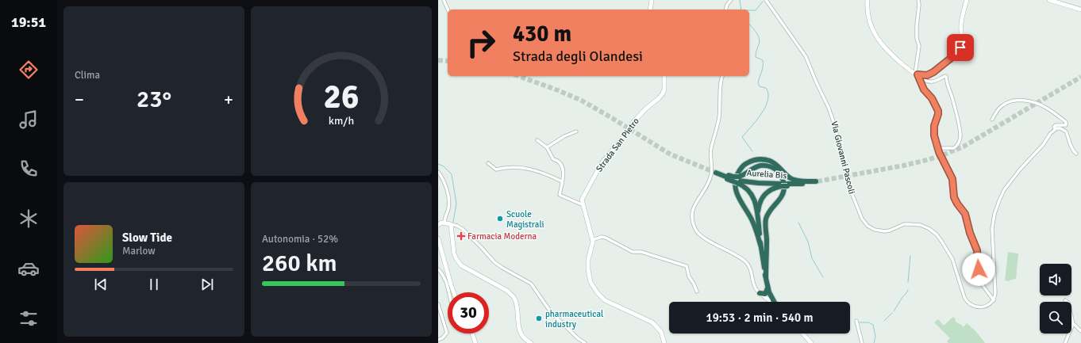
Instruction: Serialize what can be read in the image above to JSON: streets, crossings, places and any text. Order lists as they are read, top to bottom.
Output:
{
  "streets": {
    "highway": ["Aurelia Bis"],
    "street": ["Strada San Pietro", "Via Giovanni Pascoli"]
  },
  "places": {
    "other": ["Scuole Magistrali", "pharmaceutical industry"],
    "health": ["Farmacia Moderna"]
  },
  "page": {
    "tabs": "19:51",
    "tile": [
      "Clima",
      ["Autonomia · 52%", "260 km"]
    ],
    "turn": ["430 m", "Strada degli Olandesi"],
    "heat": ["−", "23°", "+"],
    "song": ["Slow Tide", "Marlow"],
    "limit": "30",
    "trip": "19:53 · 2 min · 540 m",
    "gauge": ["26", "km/h"]
  }
}
